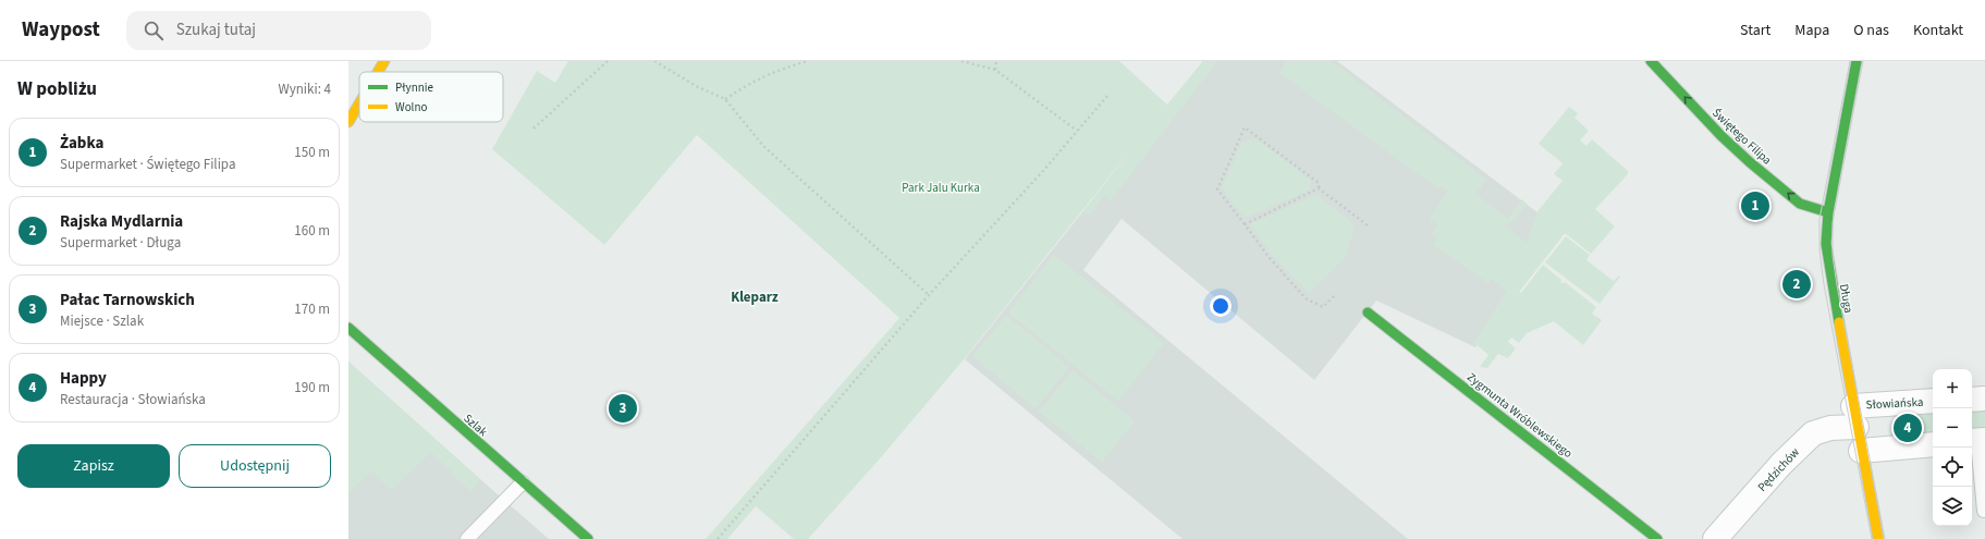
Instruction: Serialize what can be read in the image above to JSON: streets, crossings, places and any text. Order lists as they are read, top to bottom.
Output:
{
  "streets": {
    "street": [
      "Świętego Filipa",
      "Długa",
      "Słowiańska",
      "Zygmunta Wróblewskiego",
      "Szlak",
      "Pędzichów"
    ]
  },
  "crossings": [
    ["Świętego Filipa", "Długa"],
    ["Długa", "Słowiańska"],
    ["Długa", "Pędzichów"],
    ["Słowiańska", "Pędzichów"]
  ],
  "one_way": ["Świętego Filipa"],
  "districts": ["Kleparz"],
  "parks": ["Park Jalu Kurka"],
  "legend": ["Płynnie", "Wolno"],
  "page": {
    "header": "Waypost",
    "search": "Szukaj tutaj",
    "nav": [
      "Start",
      "Mapa",
      "O nas",
      "Kontakt"
    ],
    "heading": ["W pobliżu", "Wyniki: 4"],
    "list": [
      {
        "mark": "1",
        "name": "Żabka",
        "note": "Supermarket · Świętego Filipa",
        "value": "150 m"
      },
      {
        "mark": "2",
        "name": "Rajska Mydlarnia",
        "note": "Supermarket · Długa",
        "value": "160 m"
      },
      {
        "mark": "3",
        "name": "Pałac Tarnowskich",
        "note": "Miejsce · Szlak",
        "value": "170 m"
      },
      {
        "mark": "4",
        "name": "Happy",
        "note": "Restauracja · Słowiańska",
        "value": "190 m"
      }
    ],
    "pins": [
      "1",
      "2",
      "3",
      "4"
    ],
    "map_buttons": ["+", "−"],
    "buttons": ["Zapisz", "Udostępnij"]
  }
}
